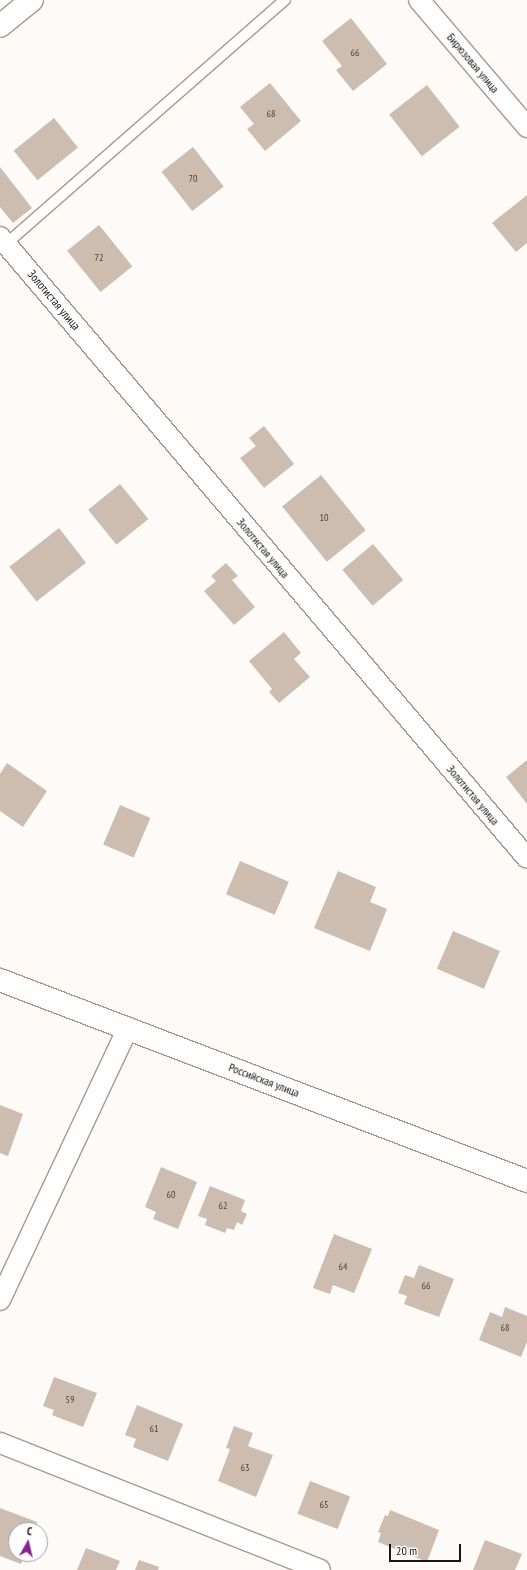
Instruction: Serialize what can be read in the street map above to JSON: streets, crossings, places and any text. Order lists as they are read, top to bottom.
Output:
{
  "streets": {
    "main road": ["Российская улица"],
    "street": ["Бирюзовая улица", "Золотистая улица"]
  },
  "house_numbers": [
    "66",
    "68",
    "70",
    "72",
    "10",
    "60",
    "62",
    "64",
    "66",
    "68",
    "59",
    "61",
    "63",
    "65"
  ],
  "scale_bar": "20 m",
  "north": "top"
}
